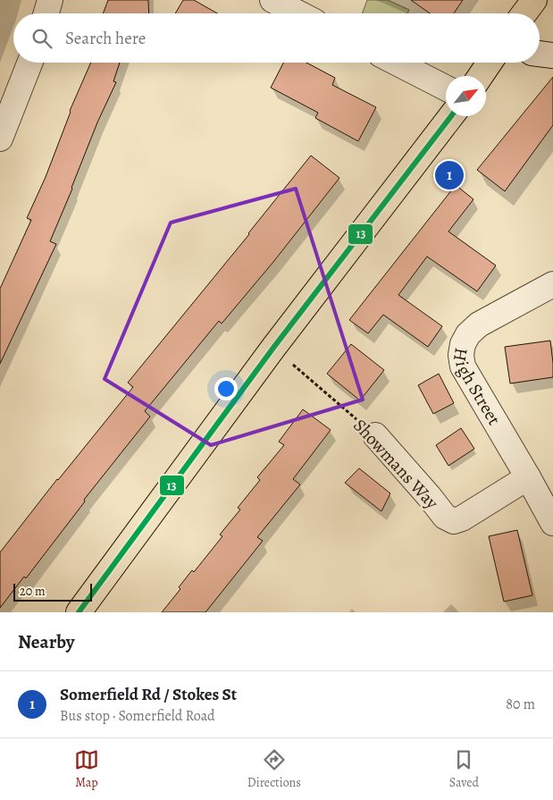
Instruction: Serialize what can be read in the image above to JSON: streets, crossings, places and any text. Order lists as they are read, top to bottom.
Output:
{
  "streets": {
    "street": ["High Street", "Showmans Way"]
  },
  "crossings": [
    ["High Street", "Showmans Way"]
  ],
  "lines": ["transit line 13"],
  "scale_bar": "20 m",
  "north": "top right",
  "page": {
    "search": "Search here",
    "pins": "1",
    "scale": "20 m",
    "heading": "Nearby",
    "list": [
      {
        "mark": "1",
        "name": "Somerfield Rd / Stokes St",
        "note": "Bus stop · Somerfield Road",
        "value": "80 m"
      }
    ],
    "nav": ["Map", "Directions", "Saved"]
  }
}
